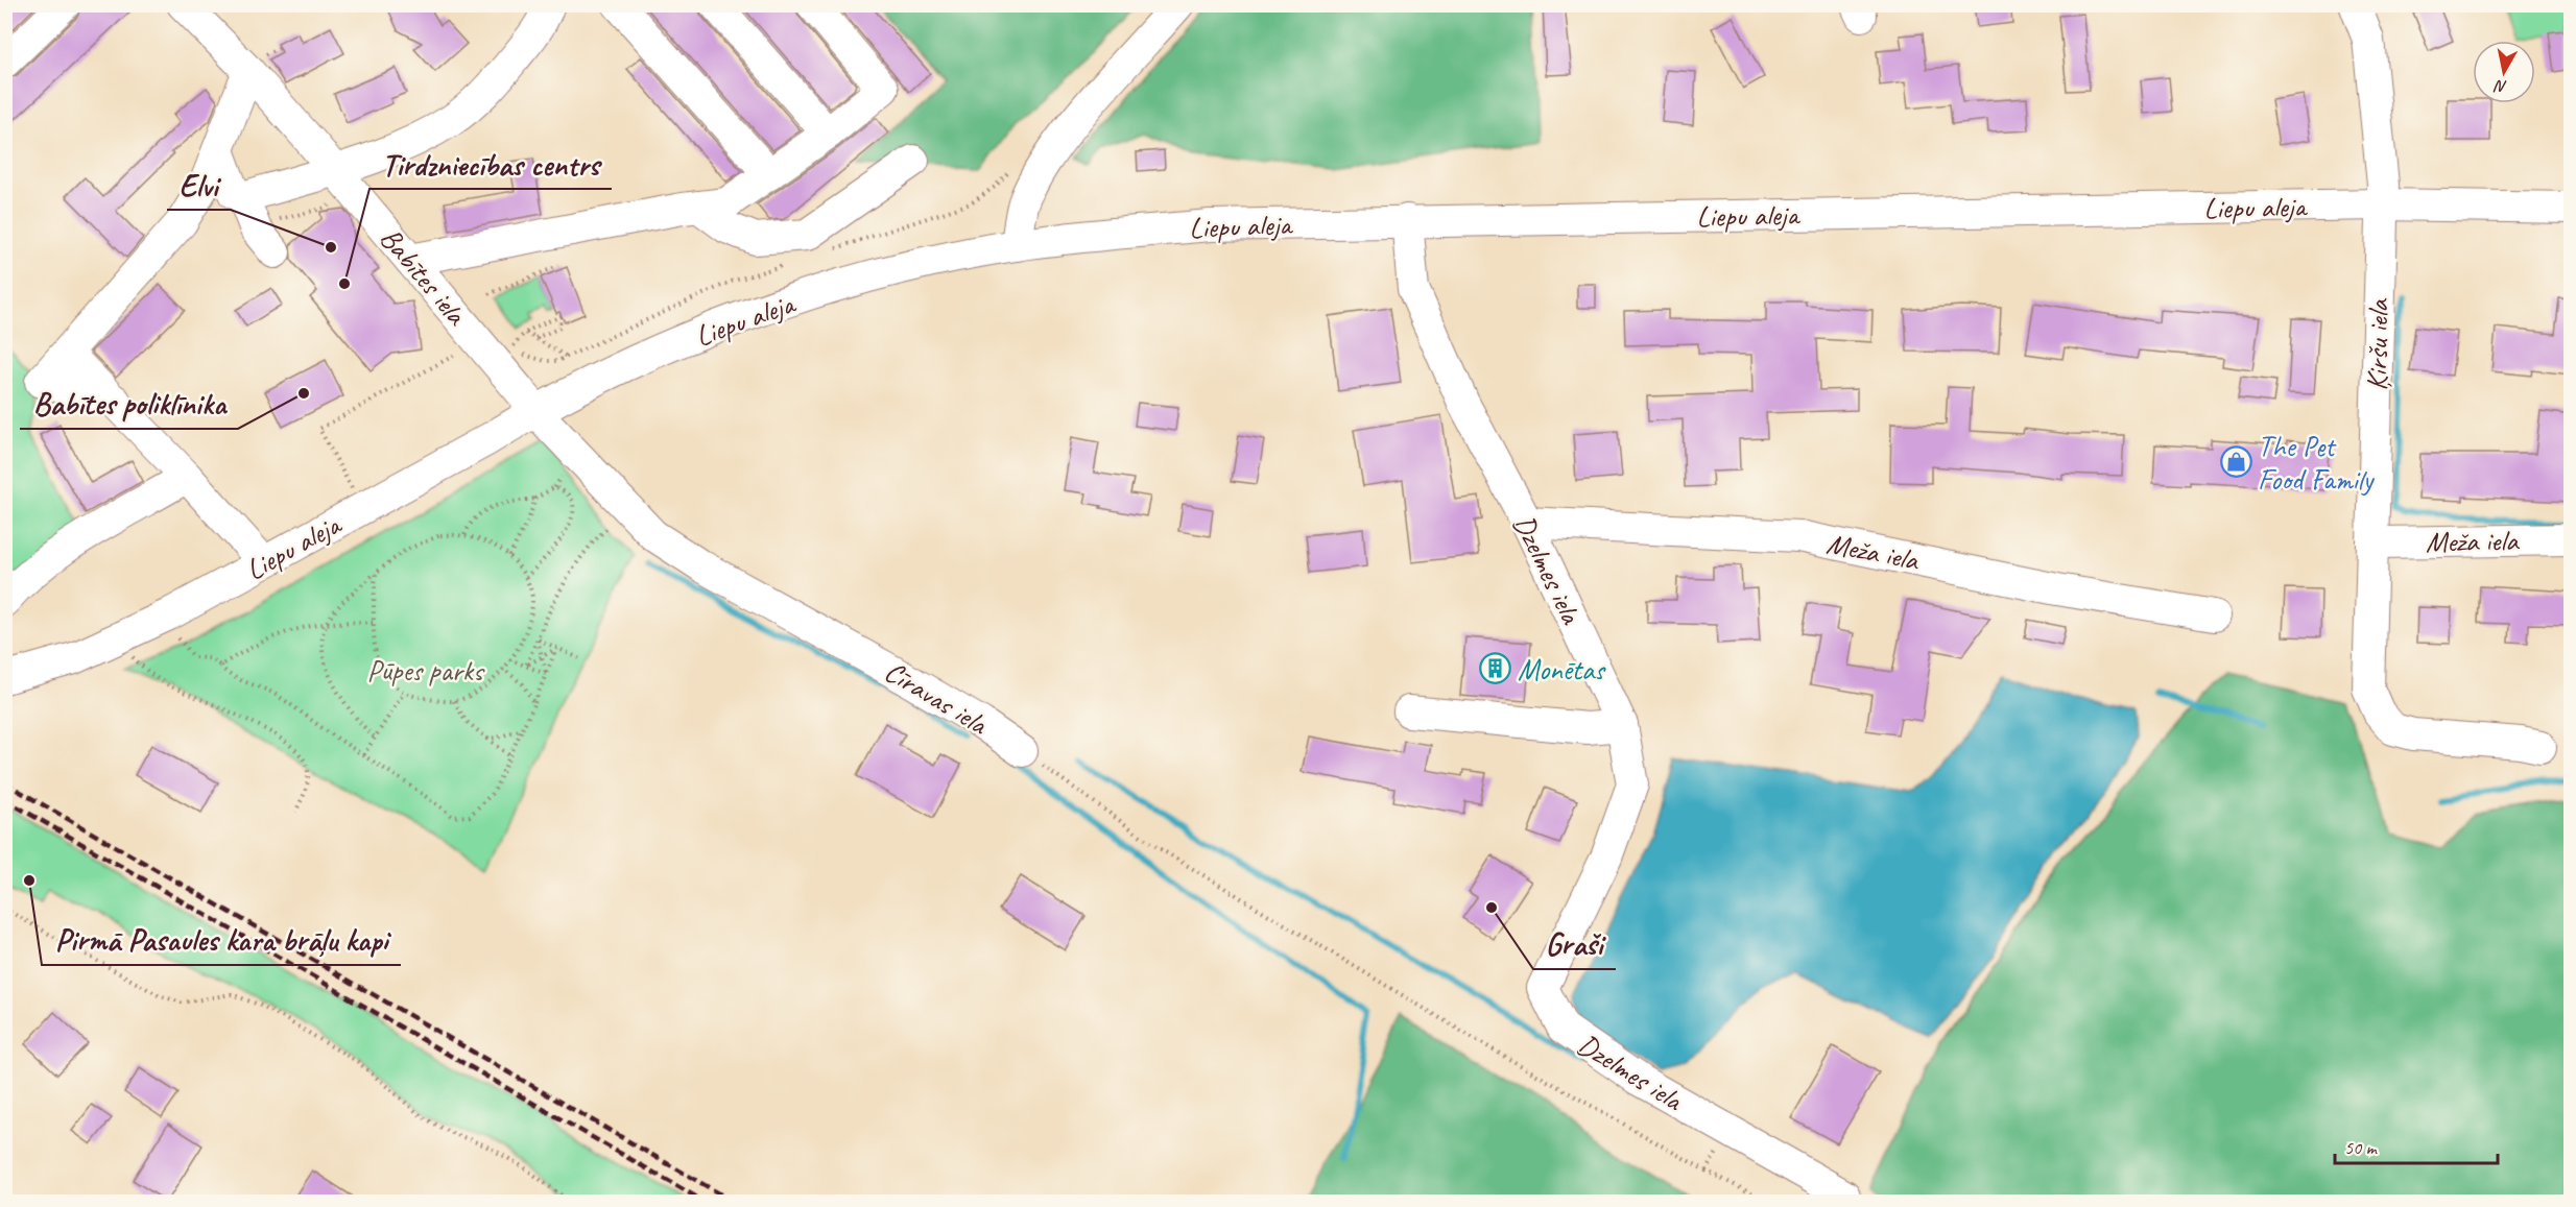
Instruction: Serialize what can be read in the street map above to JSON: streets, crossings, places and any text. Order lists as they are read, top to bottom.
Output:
{
  "streets": {
    "street": [
      "Liepu aleja",
      "Babītes iela",
      "Ķiršu iela",
      "Meža iela",
      "Dzelmes iela",
      "Cīravas iela"
    ]
  },
  "crossings": [
    ["Liepu aleja", "Babītes iela"],
    ["Liepu aleja", "Ķiršu iela"],
    ["Liepu aleja", "Dzelmes iela"],
    ["Liepu aleja", "Cīravas iela"],
    ["Babītes iela", "Cīravas iela"],
    ["Ķiršu iela", "Meža iela"],
    ["Meža iela", "Dzelmes iela"]
  ],
  "parks": ["Pūpes parks"],
  "places": {
    "other": [
      "Elvi",
      "Tirdzniecības centrs",
      "Babītes poliklīnika",
      "Pirmā Pasaules kara brāļu kapi",
      "Graši"
    ],
    "shop": ["The Pet Food Family"],
    "building": ["Monētas"]
  },
  "scale_bar": "50 m",
  "north": "bottom"
}
